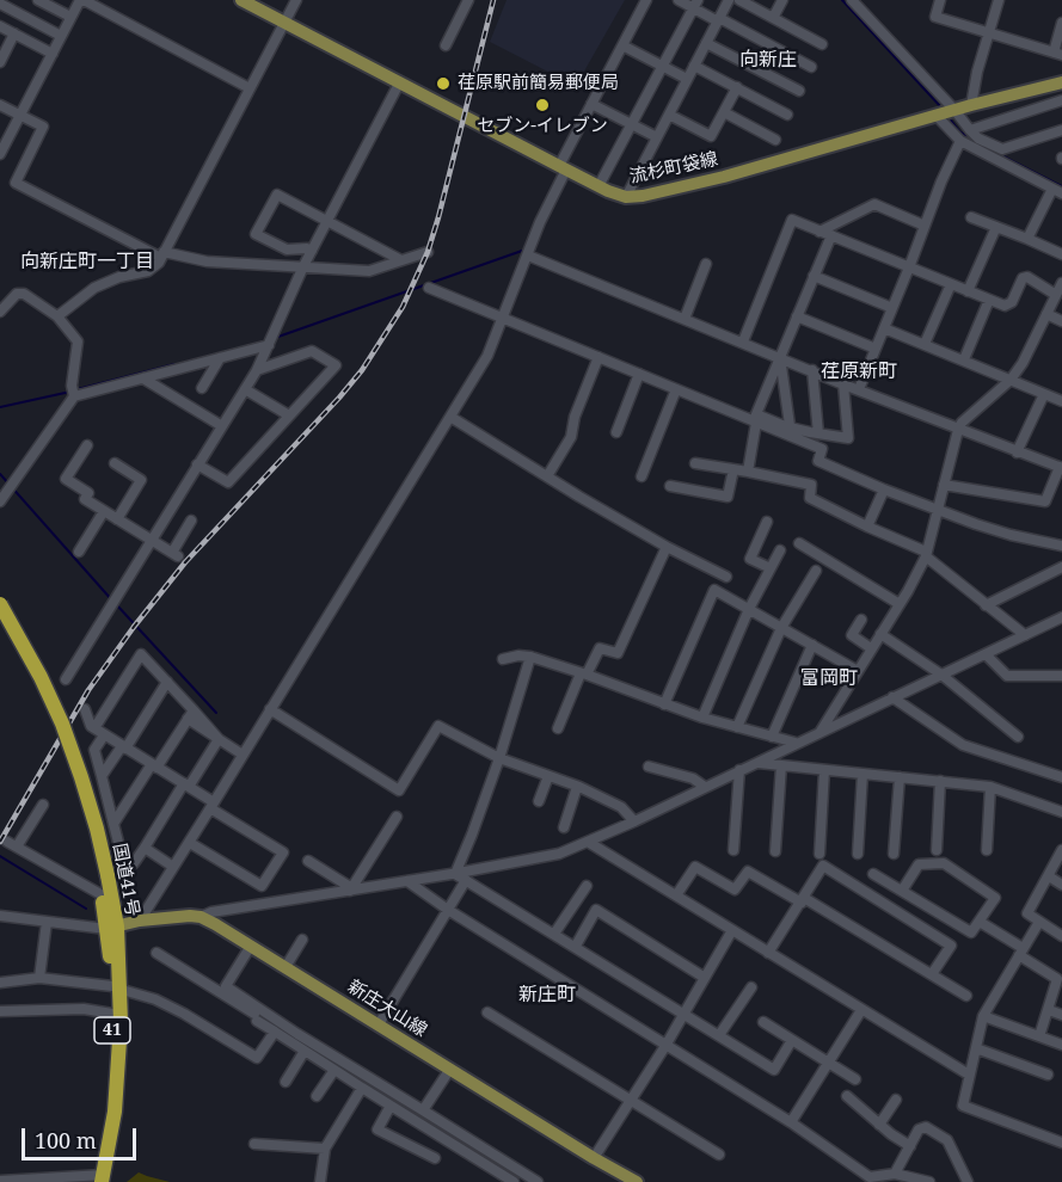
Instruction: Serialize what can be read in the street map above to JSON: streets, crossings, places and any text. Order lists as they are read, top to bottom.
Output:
{
  "streets": {
    "highway": ["国道41号", "41"],
    "main road": ["流杉町袋線", "新庄大山線"]
  },
  "districts": [
    "向新庄",
    "向新庄町一丁目",
    "荏原新町",
    "富岡町",
    "新庄町"
  ],
  "places": ["荏原駅前簡易郵便局", "セブン-イレブン"],
  "scale_bar": "100 m"
}
